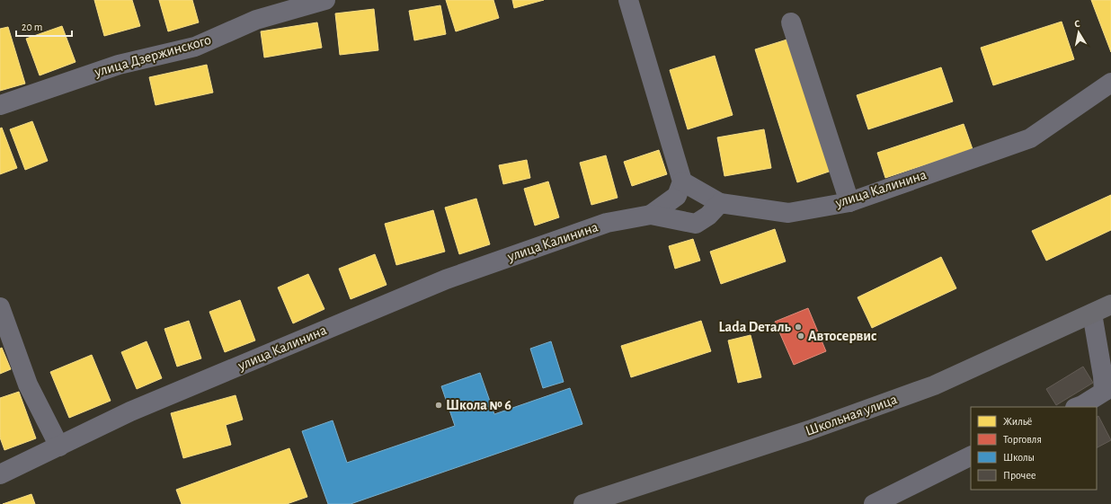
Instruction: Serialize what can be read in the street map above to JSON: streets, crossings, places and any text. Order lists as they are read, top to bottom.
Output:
{
  "streets": {
    "main road": ["Школьная улица"],
    "street": ["улица Дзержинского", "улица Калинина"]
  },
  "places": ["Lada Dеталь", "Автосервис", "Школа № 6"],
  "legend": [
    "Жильё",
    "Торговля",
    "Школы",
    "Прочее"
  ],
  "scale_bar": "20 m",
  "north": "top"
}
